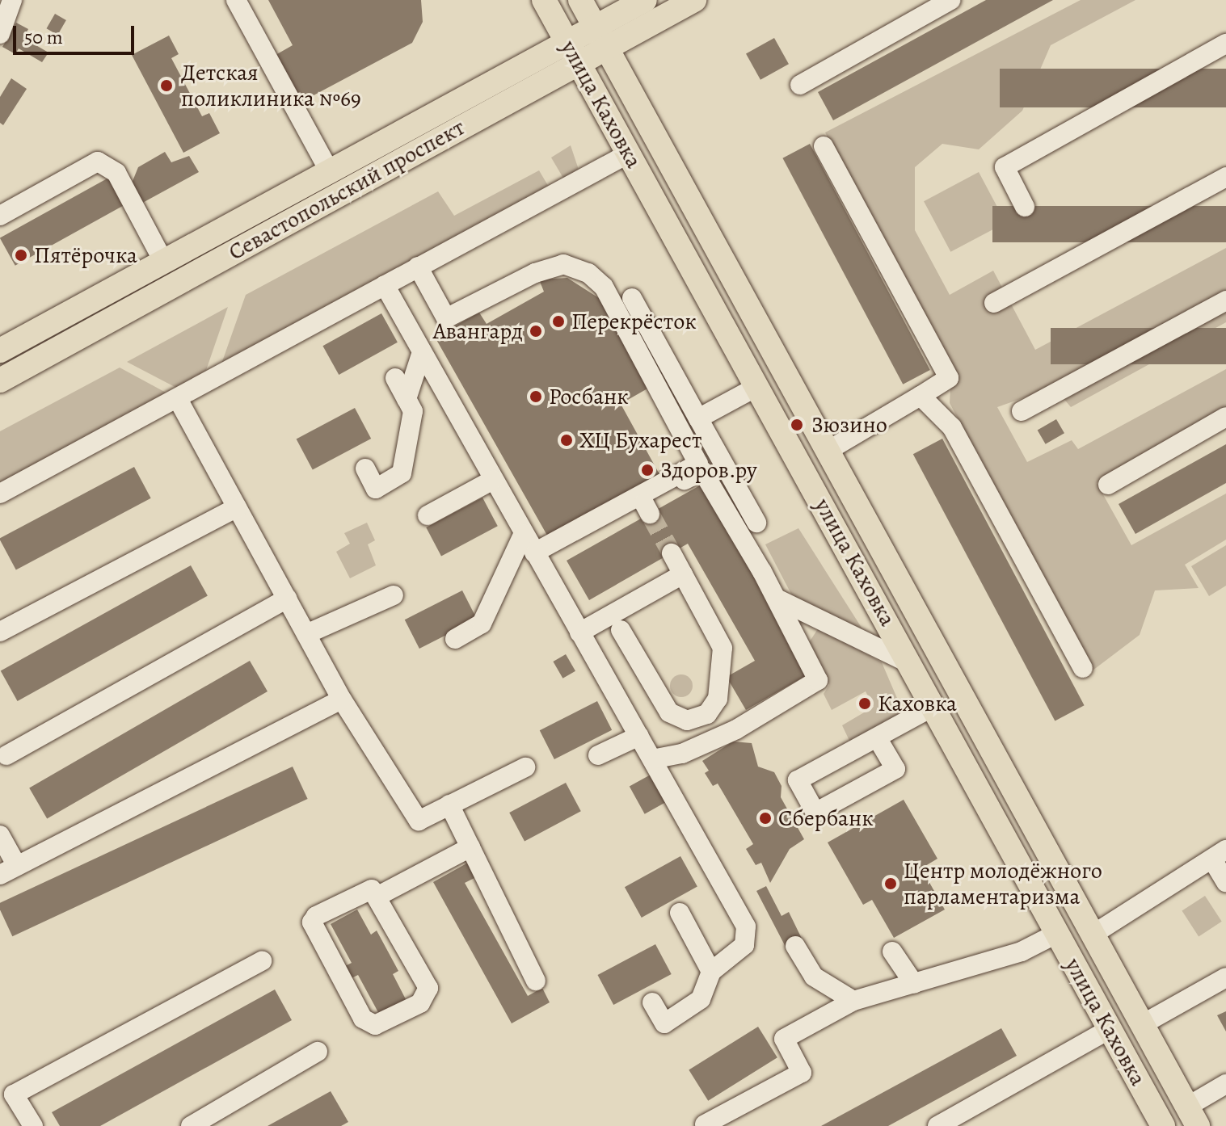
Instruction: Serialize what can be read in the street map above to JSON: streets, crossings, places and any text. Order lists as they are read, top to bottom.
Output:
{
  "streets": {
    "main road": ["улица Каховка", "Севастопольский проспект"]
  },
  "crossings": [
    ["улица Каховка", "Севастопольский проспект"]
  ],
  "places": [
    "Детская поликлиника №69",
    "Пятёрочка",
    "Перекрёсток",
    "Авангард",
    "Росбанк",
    "Зюзино",
    "ХЦ Бухарест",
    "Здоров.ру",
    "Каховка",
    "Сбербанк",
    "Центр молодёжного парламентаризма"
  ],
  "scale_bar": "50 m"
}
